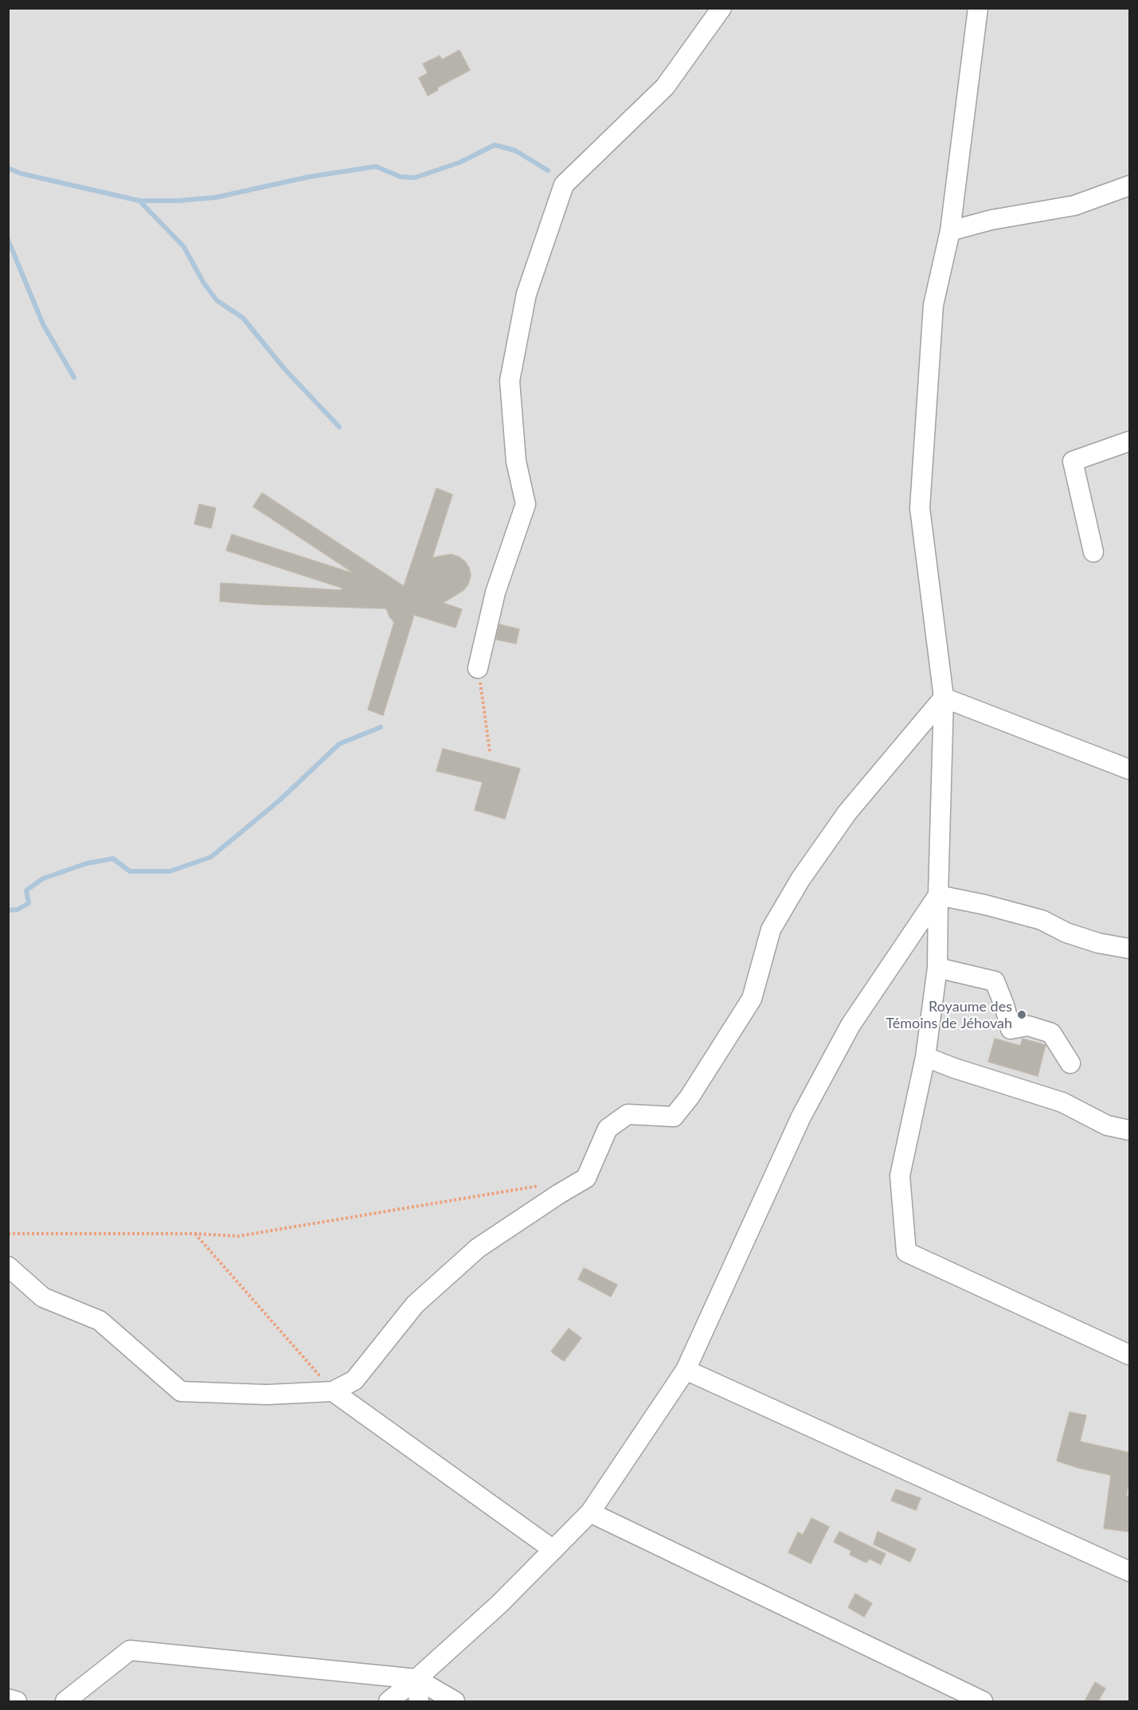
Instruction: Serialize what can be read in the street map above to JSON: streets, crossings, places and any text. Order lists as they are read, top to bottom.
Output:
{
  "places": ["Royaume des Témoins de Jéhovah"]
}
